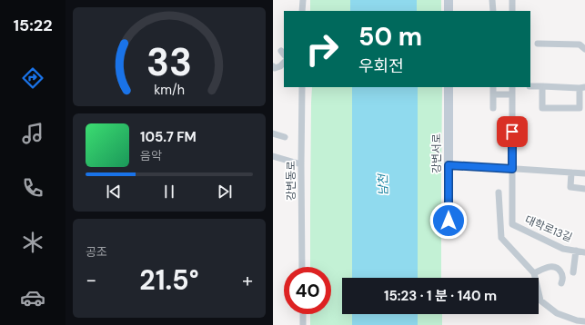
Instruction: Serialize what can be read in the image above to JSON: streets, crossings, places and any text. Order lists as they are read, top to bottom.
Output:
{
  "streets": {
    "street": ["강변서로", "강변동로", "대학로13길"]
  },
  "water": ["남천"],
  "page": {
    "tabs": "15:22",
    "turn": ["50 m", "우회전"],
    "song": ["105.7 FM", "음악"],
    "tile": "공조",
    "heat": ["−", "21.5°", "+"],
    "limit": "40",
    "trip": "15:23 · 1 분 · 140 m",
    "gauge": ["33", "km/h"]
  }
}
